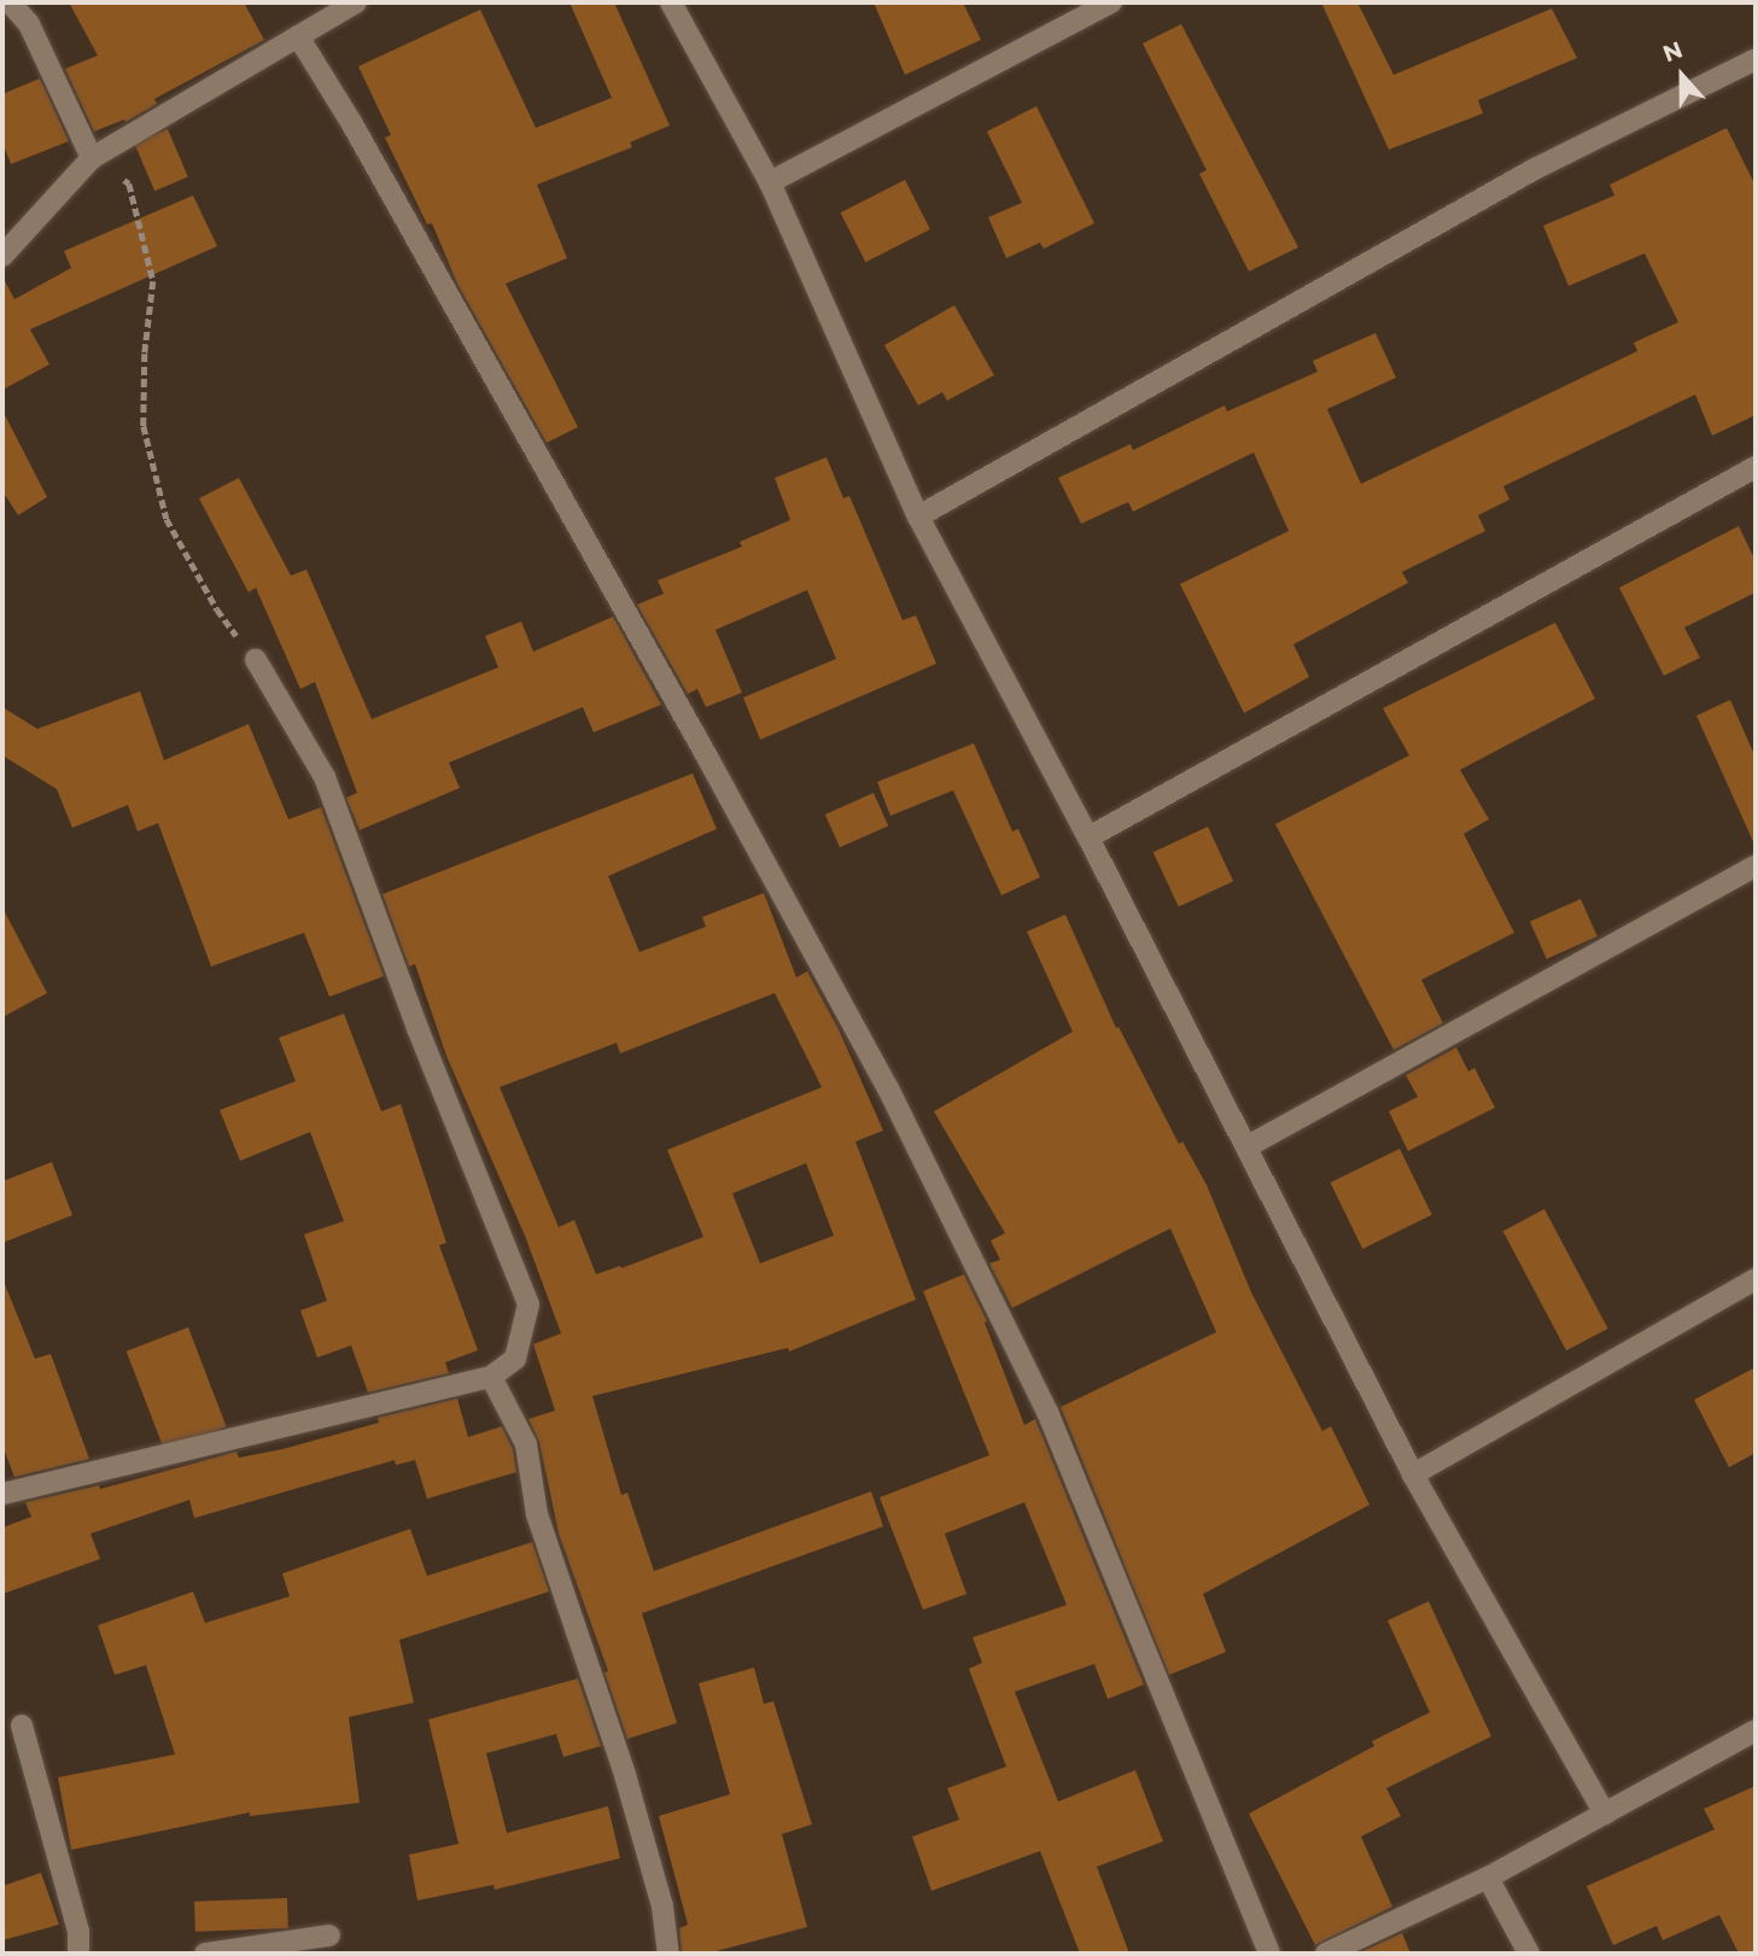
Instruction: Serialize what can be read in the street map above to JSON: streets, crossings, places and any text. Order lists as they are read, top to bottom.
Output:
{
  "north": "top"
}
